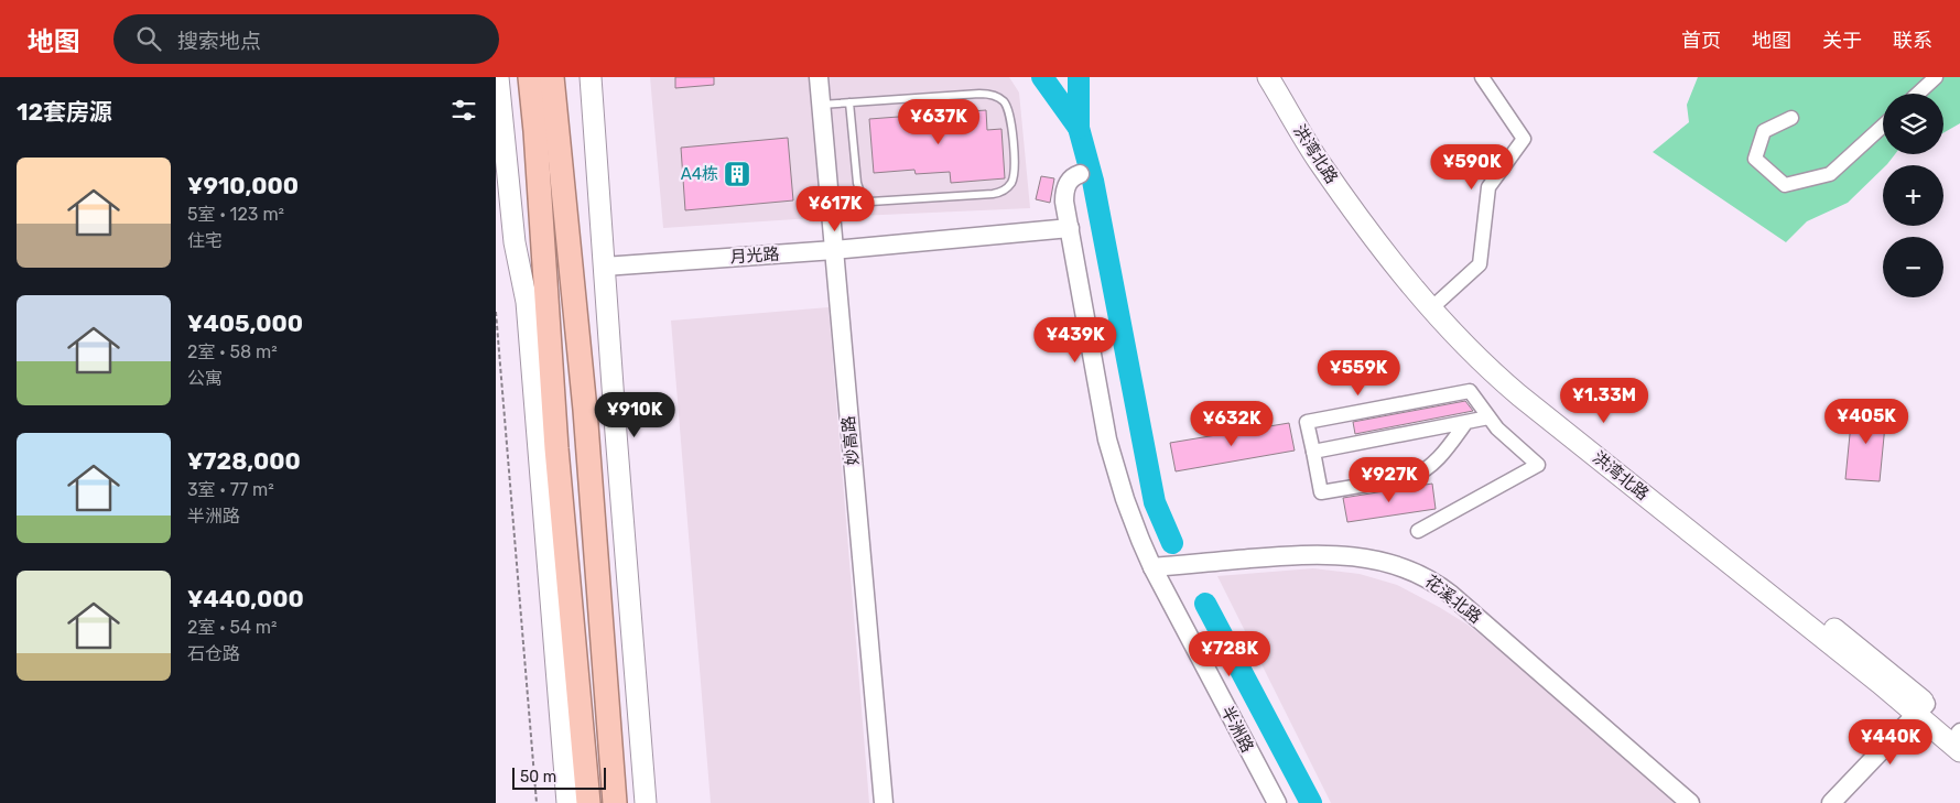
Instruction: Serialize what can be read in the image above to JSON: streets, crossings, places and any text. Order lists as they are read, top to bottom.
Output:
{
  "streets": {
    "main road": ["洪湾北路"],
    "street": [
      "月光路",
      "妙高路",
      "花溪北路",
      "半洲路"
    ]
  },
  "crossings": [
    ["月光路", "妙高路"],
    ["月光路", "半洲路"],
    ["花溪北路", "半洲路"]
  ],
  "places": {
    "building": ["A4栋"]
  },
  "scale_bar": "50 m",
  "page": {
    "header": "地图",
    "search": "搜索地点",
    "nav": [
      "首页",
      "地图",
      "关于",
      "联系"
    ],
    "heading": "12套房源",
    "map_buttons": ["+", "−"],
    "price": [
      "¥637K",
      "¥590K",
      "¥617K",
      "¥439K",
      "¥559K",
      "¥1.33M",
      "¥910K",
      "¥405K",
      "¥632K",
      "¥927K",
      "¥728K",
      "¥440K"
    ],
    "list": [
      {
        "name": "¥910,000",
        "note": "5室 · 123 m² · 住宅"
      },
      {
        "name": "¥405,000",
        "note": "2室 · 58 m² · 公寓"
      },
      {
        "name": "¥728,000",
        "note": "3室 · 77 m² · 半洲路"
      },
      {
        "name": "¥440,000",
        "note": "2室 · 54 m² · 石仓路"
      }
    ],
    "scale": "50 m"
  }
}
